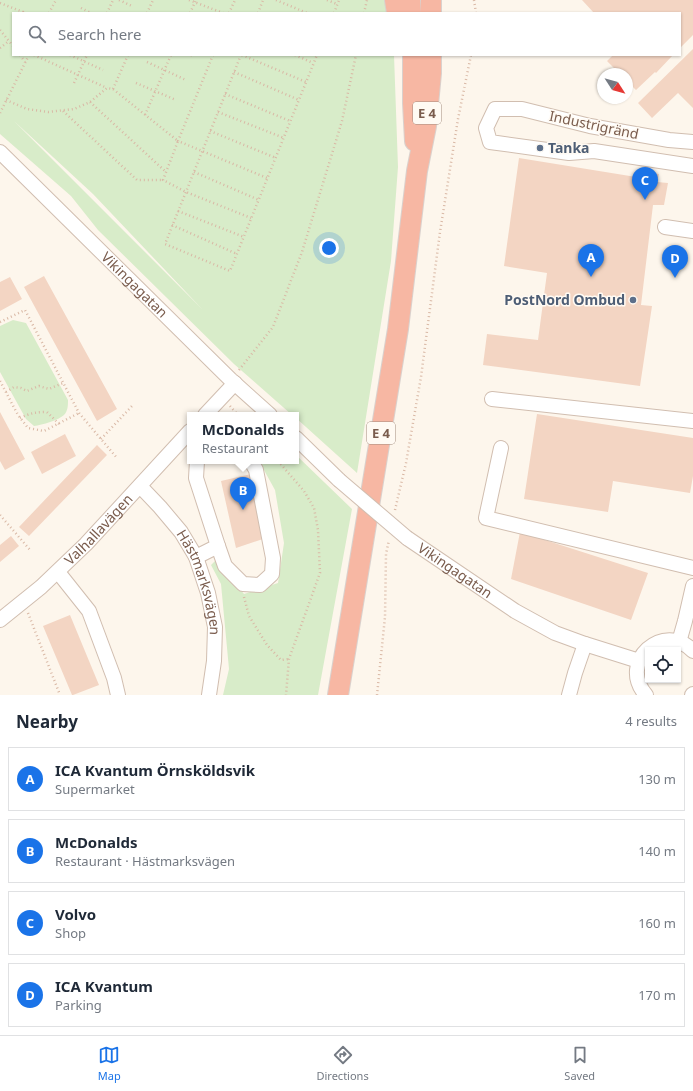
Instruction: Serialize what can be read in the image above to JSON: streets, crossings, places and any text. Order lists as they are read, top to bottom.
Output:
{
  "streets": {
    "highway": ["E 4"],
    "street": [
      "Industrigränd",
      "Vikingagatan",
      "Valhallavägen",
      "Hästmarksvägen"
    ]
  },
  "crossings": [
    ["Valhallavägen", "Hästmarksvägen"]
  ],
  "places": ["Tanka", "PostNord Ombud"],
  "north": "bottom right",
  "page": {
    "search": "Search here",
    "pins": [
      "C",
      "A",
      "D",
      "B"
    ],
    "popup": ["McDonalds", "Restaurant"],
    "heading": ["Nearby", "4 results"],
    "list": [
      {
        "mark": "A",
        "name": "ICA Kvantum Örnsköldsvik",
        "note": "Supermarket",
        "value": "130 m"
      },
      {
        "mark": "B",
        "name": "McDonalds",
        "note": "Restaurant · Hästmarksvägen",
        "value": "140 m"
      },
      {
        "mark": "C",
        "name": "Volvo",
        "note": "Shop",
        "value": "160 m"
      },
      {
        "mark": "D",
        "name": "ICA Kvantum",
        "note": "Parking",
        "value": "170 m"
      }
    ],
    "nav": ["Map", "Directions", "Saved"]
  }
}
